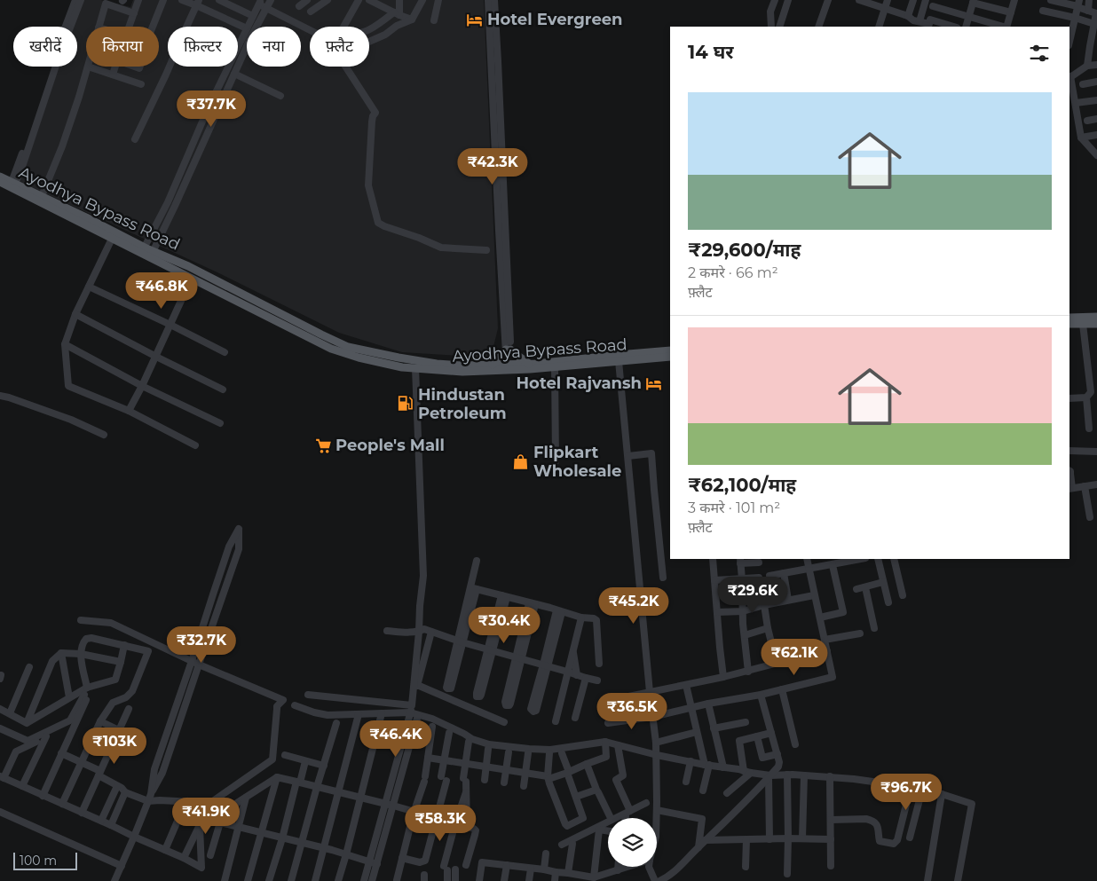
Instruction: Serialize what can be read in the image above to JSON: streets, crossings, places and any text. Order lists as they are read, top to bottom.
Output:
{
  "streets": {
    "main road": ["Ayodhya Bypass Road"]
  },
  "places": {
    "hotel": ["Hotel Evergreen", "Hotel Rajvansh"],
    "fuel station": ["Hindustan Petroleum"],
    "supermarket": ["People's Mall"],
    "shop": ["Flipkart Wholesale"]
  },
  "scale_bar": "100 m",
  "page": {
    "chip": [
      "खरीदें",
      "किराया",
      "फ़िल्टर",
      "नया",
      "फ़्लैट"
    ],
    "heading": "14 घर",
    "list": [
      {
        "name": "₹29,600/माह",
        "note": "2 कमरे · 66 m² · फ़्लैट"
      },
      {
        "name": "₹62,100/माह",
        "note": "3 कमरे · 101 m² · फ़्लैट"
      }
    ],
    "price": [
      "₹37.7K",
      "₹42.3K",
      "₹46.8K",
      "₹29.6K",
      "₹45.2K",
      "₹30.4K",
      "₹32.7K",
      "₹62.1K",
      "₹36.5K",
      "₹46.4K",
      "₹103K",
      "₹96.7K",
      "₹41.9K",
      "₹58.3K"
    ],
    "scale": "100 m"
  }
}
